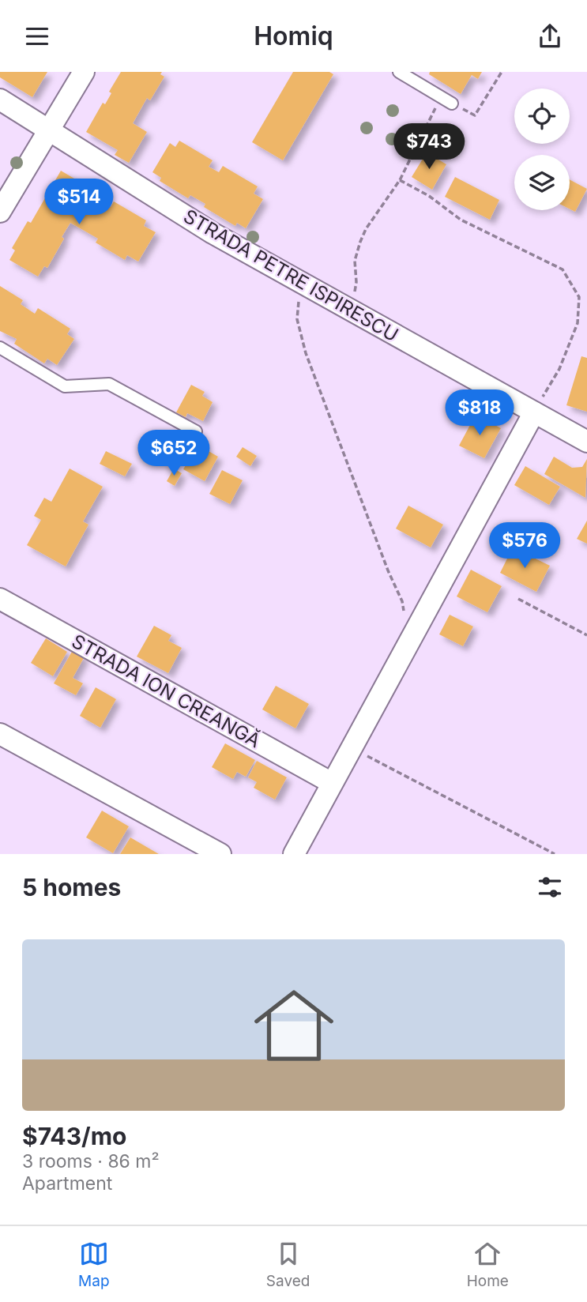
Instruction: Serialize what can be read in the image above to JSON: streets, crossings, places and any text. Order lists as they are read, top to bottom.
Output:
{
  "streets": {
    "street": ["STRADA PETRE ISPIRESCU", "STRADA ION CREANGĂ"]
  },
  "page": {
    "header": "Homiq",
    "price": [
      "$743",
      "$514",
      "$818",
      "$652",
      "$576"
    ],
    "heading": "5 homes",
    "list": [
      {
        "name": "$743/mo",
        "note": "3 rooms · 86 m² · Apartment"
      }
    ],
    "tabs": ["Map", "Saved", "Home"]
  }
}
